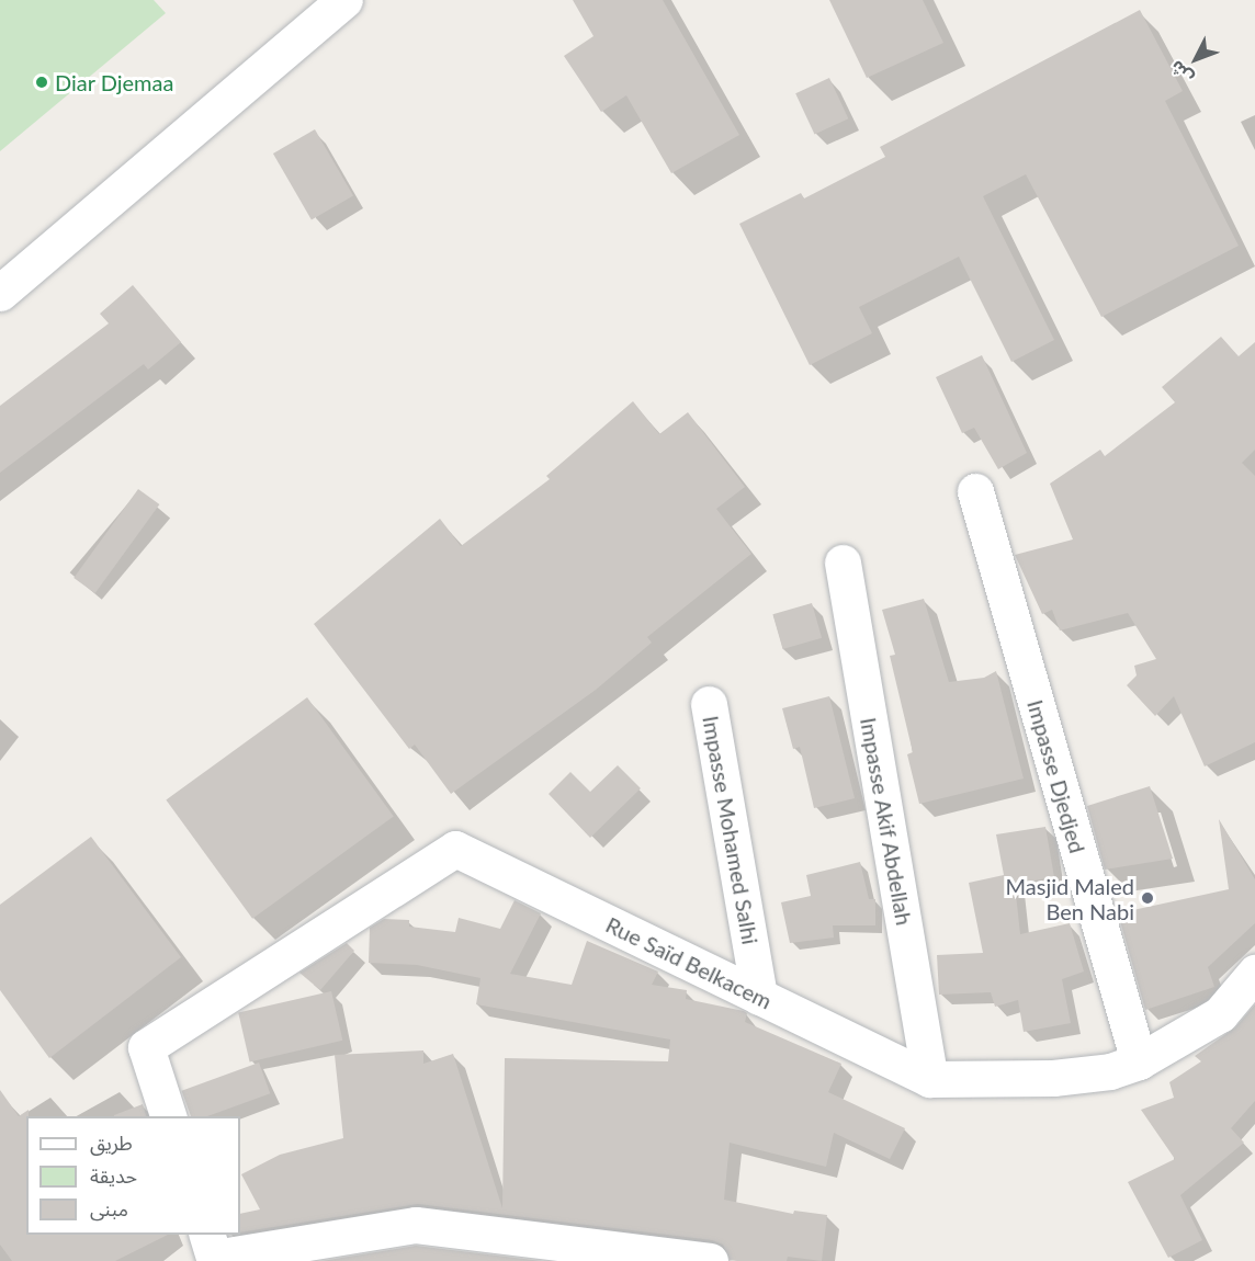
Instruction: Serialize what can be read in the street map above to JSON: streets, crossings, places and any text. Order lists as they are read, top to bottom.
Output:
{
  "streets": {
    "street": [
      "Impasse Djedjed",
      "Impasse Akif Abdellah",
      "Impasse Mohamed Salhi",
      "Rue Saïd Belkacem"
    ]
  },
  "crossings": [
    ["Impasse Djedjed", "Rue Saïd Belkacem"],
    ["Impasse Akif Abdellah", "Rue Saïd Belkacem"],
    ["Impasse Mohamed Salhi", "Rue Saïd Belkacem"]
  ],
  "places": ["Diar Djemaa", "Masjid Maled Ben Nabi"],
  "legend": ["طريق", "حديقة", "مبنى"],
  "north": "bottom left"
}
